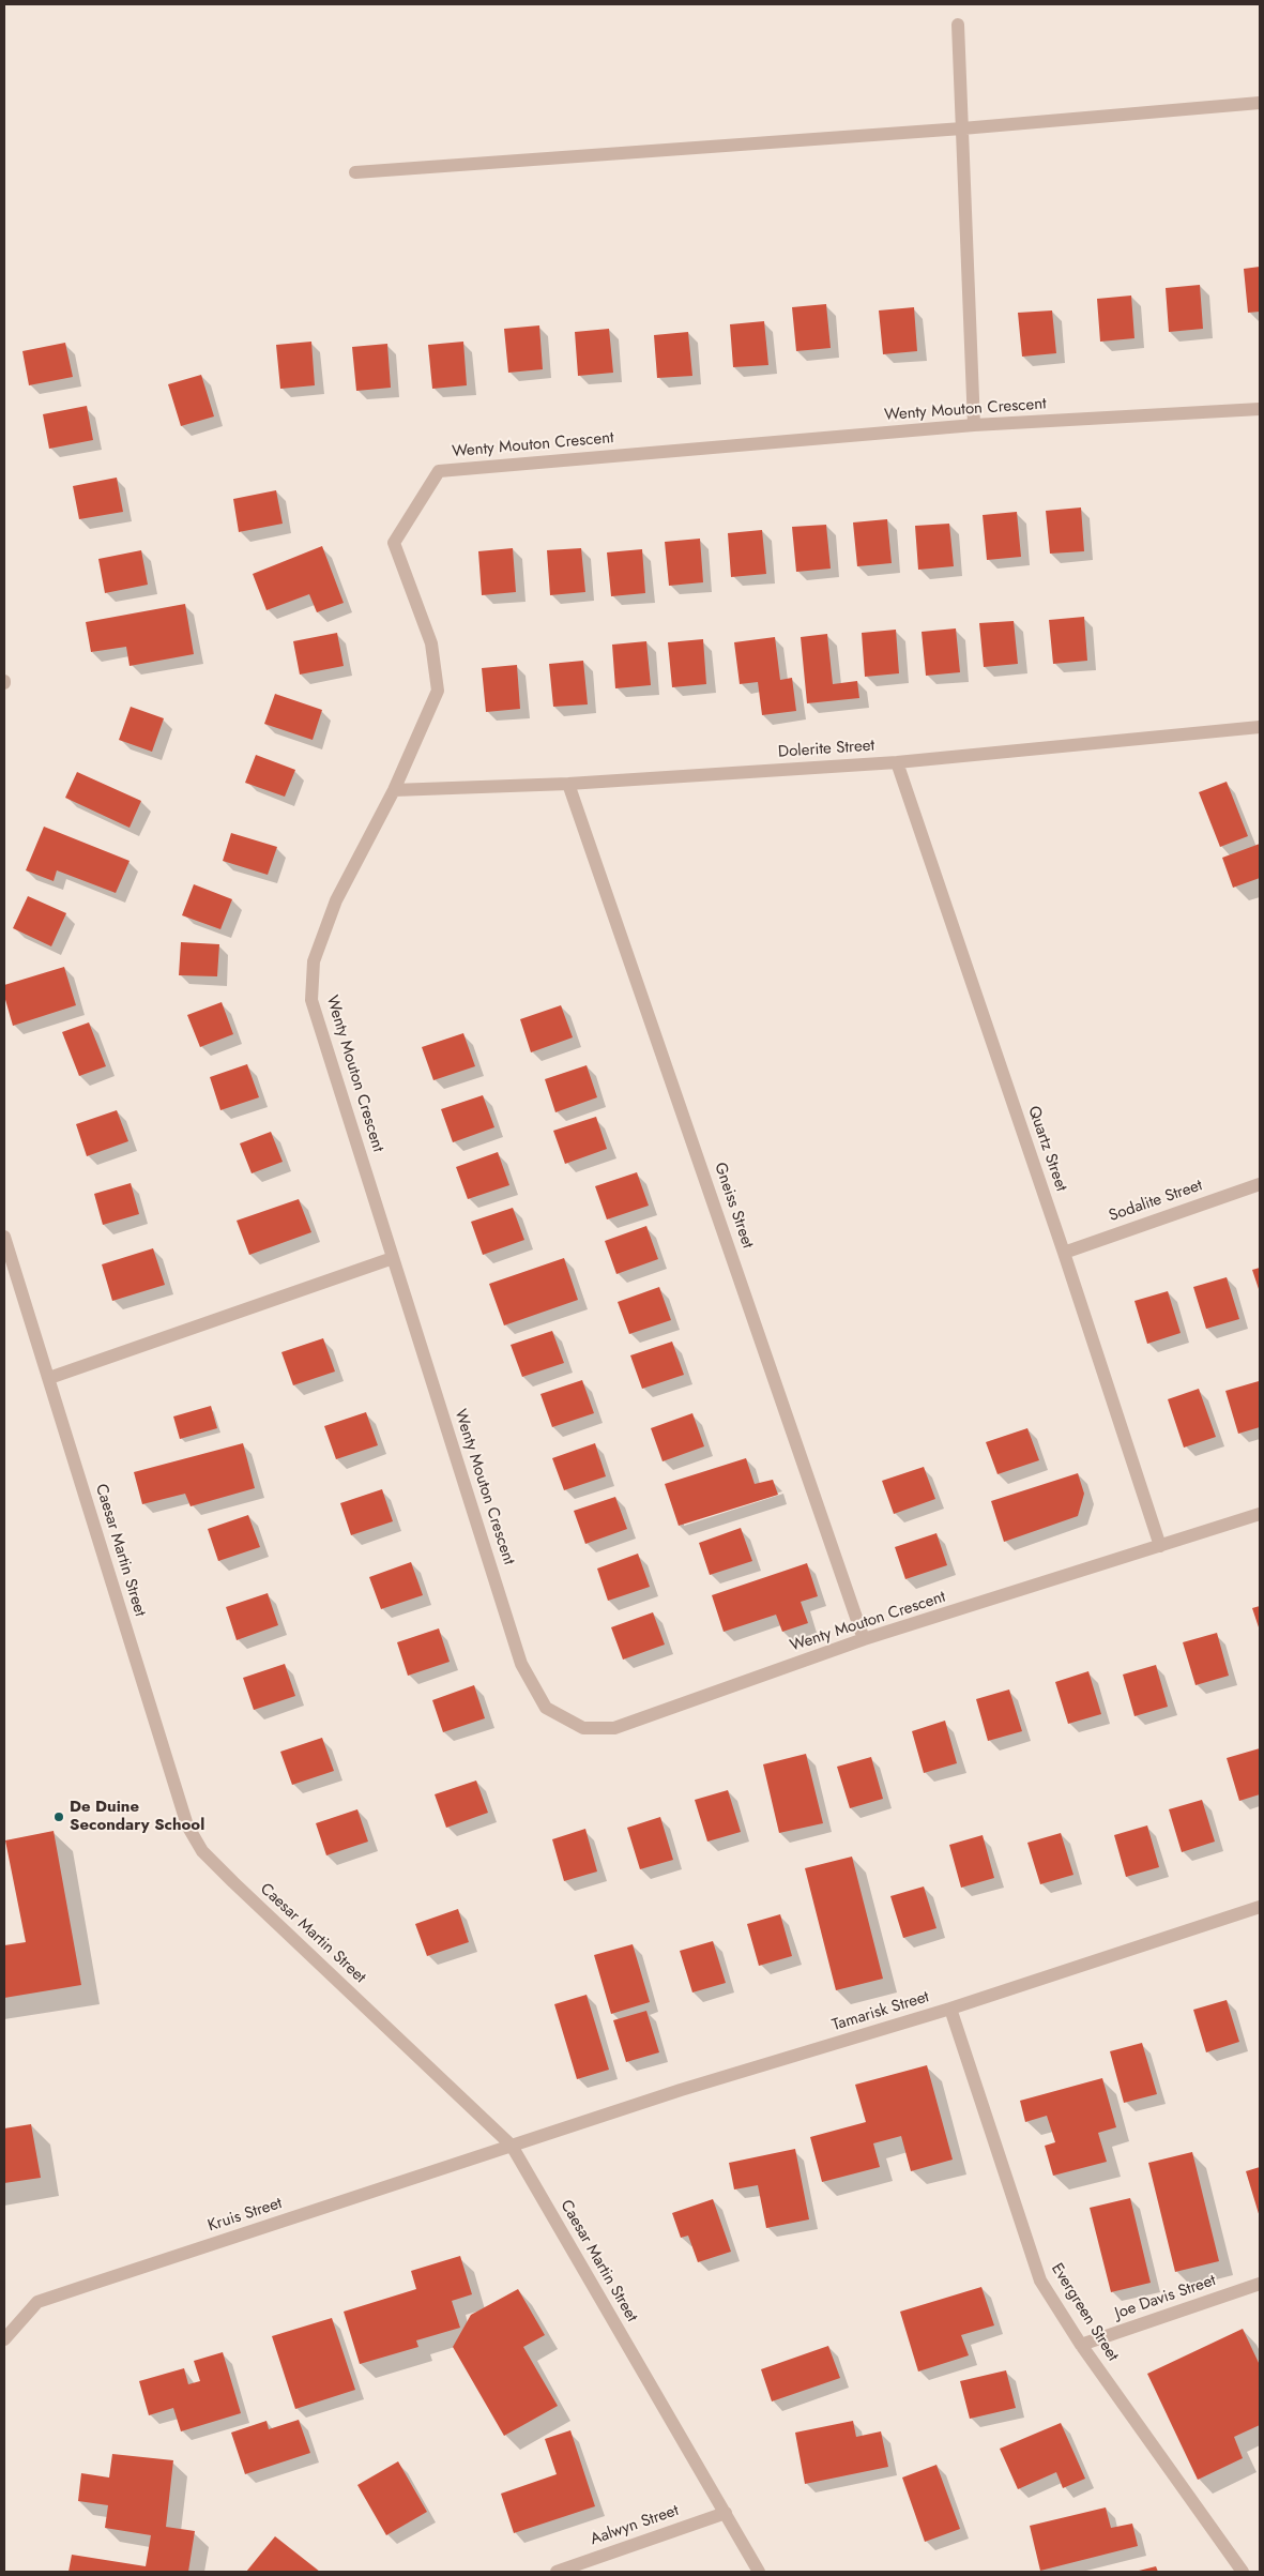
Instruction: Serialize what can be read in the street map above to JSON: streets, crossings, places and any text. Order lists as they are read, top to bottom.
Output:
{
  "streets": {
    "street": [
      "Wenty Mouton Crescent",
      "Dolerite Street",
      "Quartz Street",
      "Sodalite Street",
      "Gneiss Street",
      "Caesar Martin Street",
      "Tamarisk Street",
      "Kruis Street",
      "Joe Davis Street",
      "Evergreen Street",
      "Aalwyn Street"
    ]
  },
  "crossings": [
    ["Wenty Mouton Crescent", "Dolerite Street"],
    ["Wenty Mouton Crescent", "Quartz Street"],
    ["Wenty Mouton Crescent", "Gneiss Street"],
    ["Dolerite Street", "Quartz Street"],
    ["Dolerite Street", "Gneiss Street"],
    ["Quartz Street", "Sodalite Street"],
    ["Caesar Martin Street", "Tamarisk Street"],
    ["Caesar Martin Street", "Kruis Street"],
    ["Caesar Martin Street", "Aalwyn Street"],
    ["Tamarisk Street", "Kruis Street"],
    ["Tamarisk Street", "Evergreen Street"],
    ["Joe Davis Street", "Evergreen Street"]
  ],
  "places": ["De Duine Secondary School"]
}
